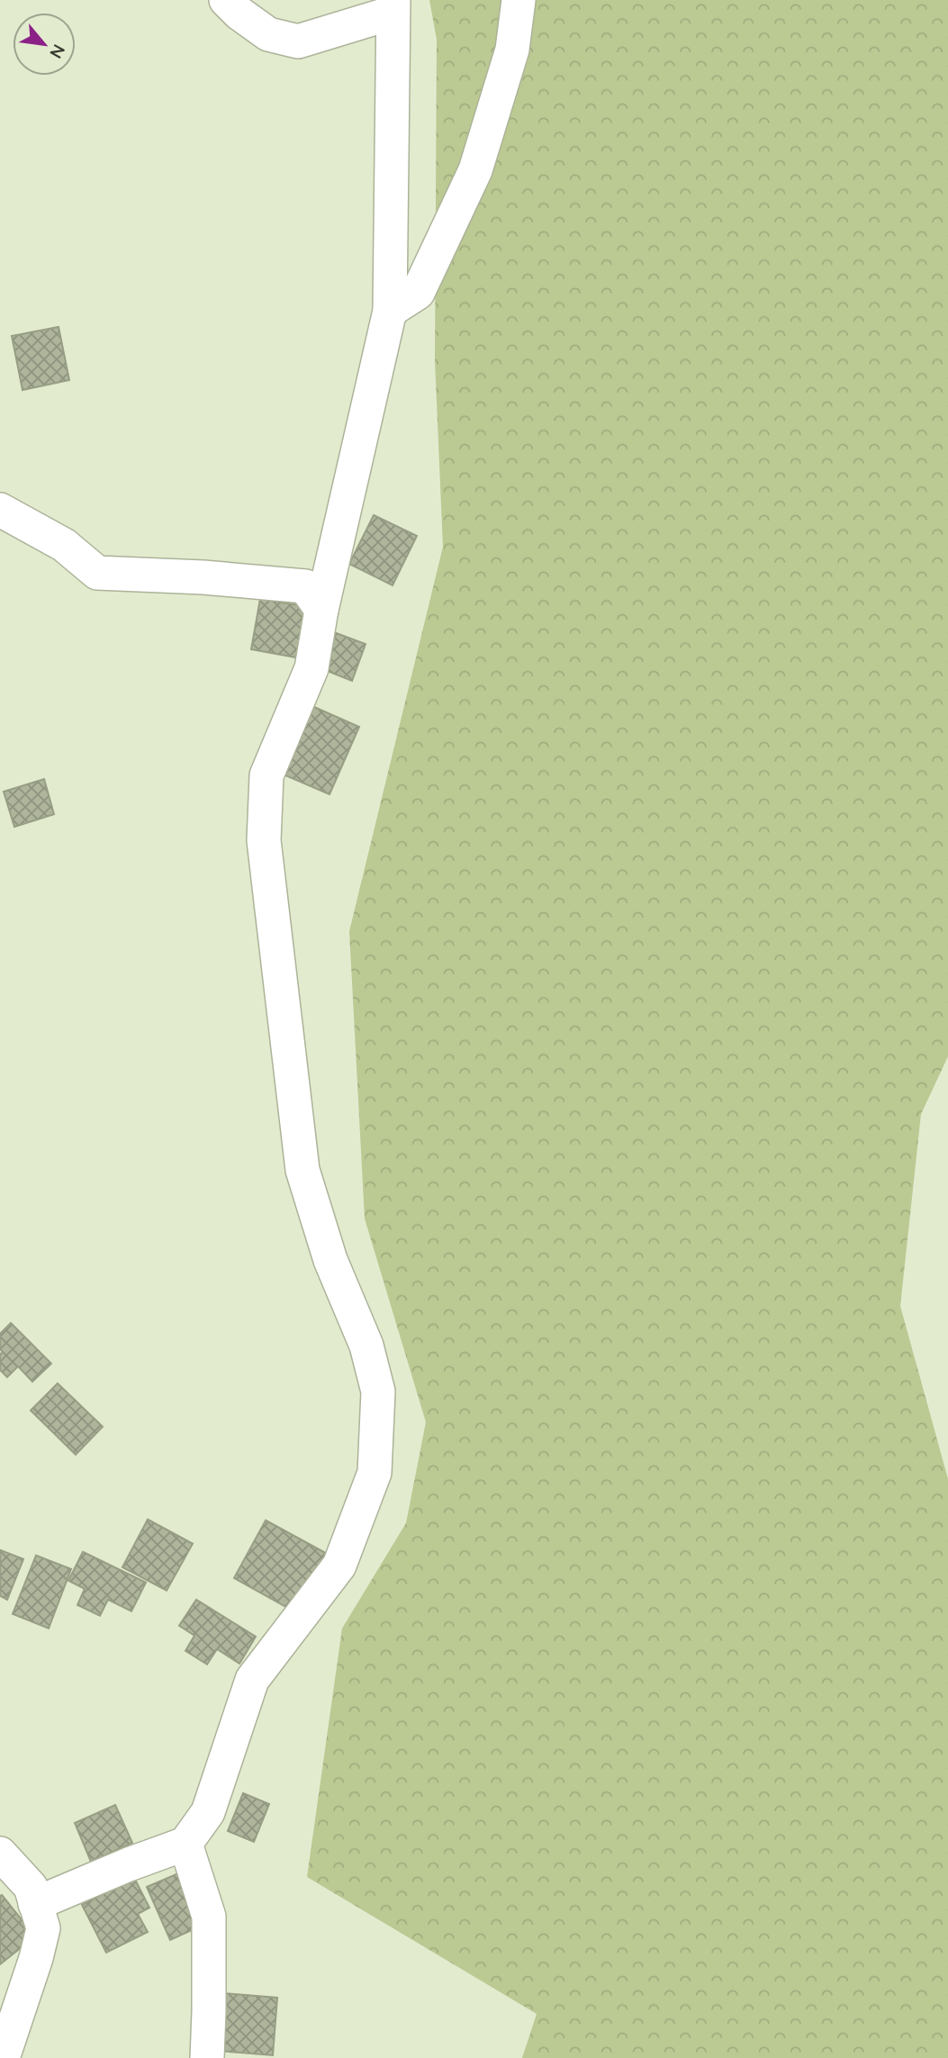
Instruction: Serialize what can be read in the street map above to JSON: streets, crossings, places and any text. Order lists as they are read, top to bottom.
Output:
{
  "north": "bottom right"
}
